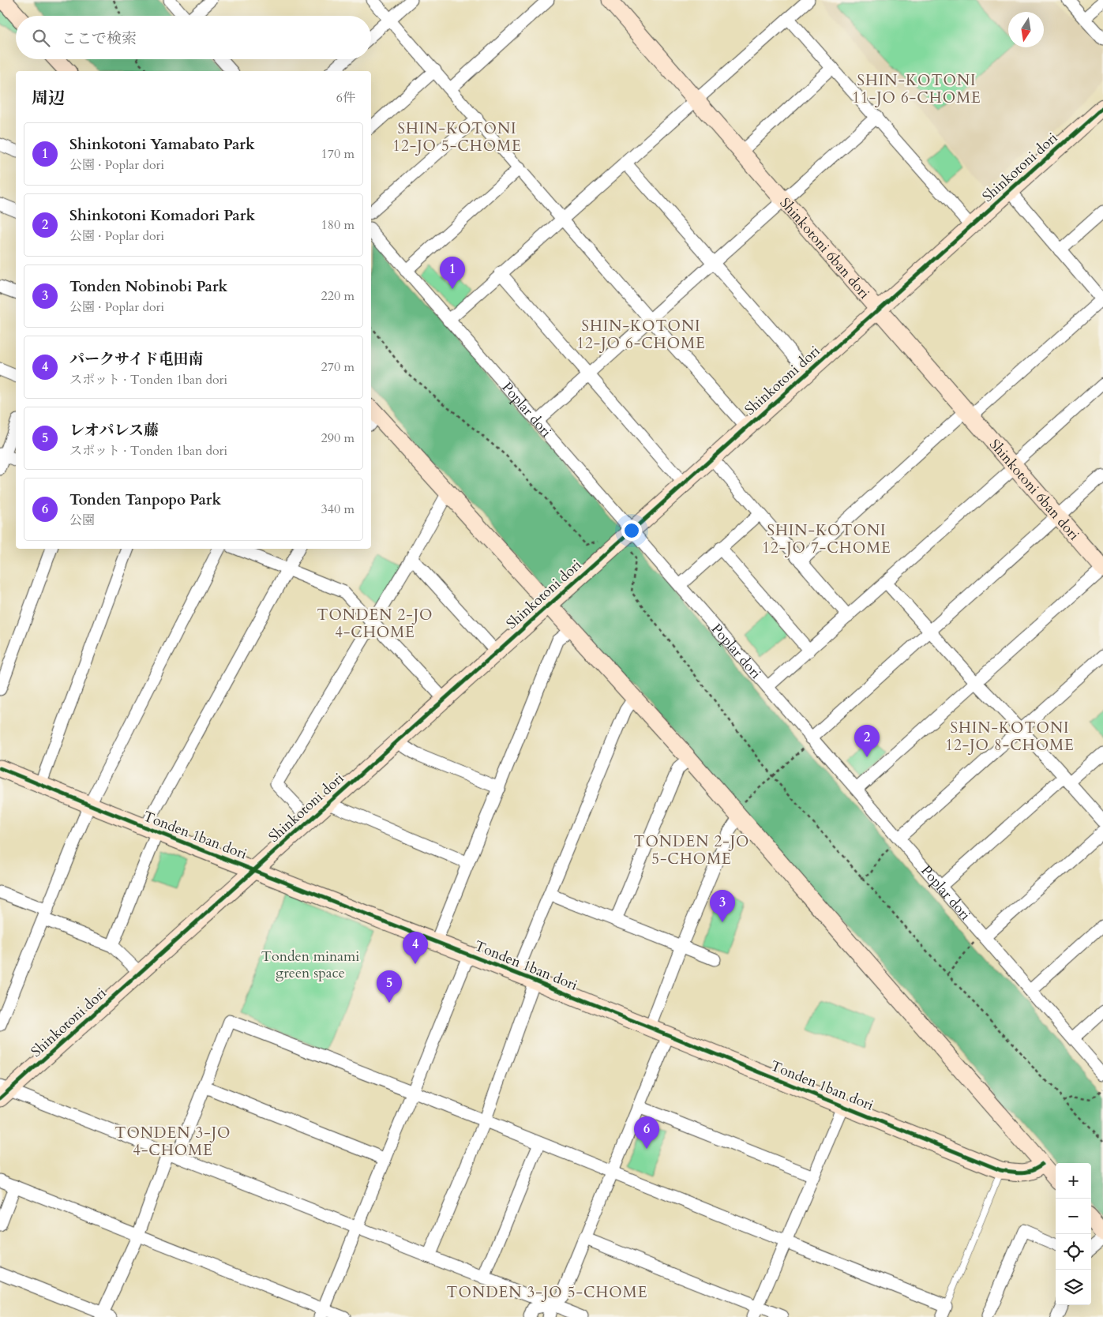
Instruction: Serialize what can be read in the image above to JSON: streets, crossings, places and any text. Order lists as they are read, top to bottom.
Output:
{
  "streets": {
    "street": [
      "Shinkotoni dori",
      "Shinkotoni 6ban dori",
      "Poplar dori",
      "Tonden 1ban dori"
    ]
  },
  "crossings": [
    ["Shinkotoni dori", "Shinkotoni 6ban dori"],
    ["Shinkotoni dori", "Poplar dori"],
    ["Shinkotoni dori", "Tonden 1ban dori"]
  ],
  "districts": [
    "SHIN-KOTONI 11-JO 6-CHOME",
    "SHIN-KOTONI 12-JO 5-CHOME",
    "SHIN-KOTONI 12-JO 6-CHOME",
    "SHIN-KOTONI 12-JO 7-CHOME",
    "TONDEN 2-JO 4-CHOME",
    "SHIN-KOTONI 12-JO 8-CHOME",
    "TONDEN 2-JO 5-CHOME",
    "TONDEN 3-JO 4-CHOME",
    "TONDEN 3-JO 5-CHOME"
  ],
  "parks": ["Tonden minami green space"],
  "north": "bottom",
  "page": {
    "search": "ここで検索",
    "heading": ["周辺", "6件"],
    "list": [
      {
        "mark": "1",
        "name": "Shinkotoni Yamabato Park",
        "note": "公園 · Poplar dori",
        "value": "170 m"
      },
      {
        "mark": "2",
        "name": "Shinkotoni Komadori Park",
        "note": "公園 · Poplar dori",
        "value": "180 m"
      },
      {
        "mark": "3",
        "name": "Tonden Nobinobi Park",
        "note": "公園 · Poplar dori",
        "value": "220 m"
      },
      {
        "mark": "4",
        "name": "パークサイド屯田南",
        "note": "スポット · Tonden 1ban dori",
        "value": "270 m"
      },
      {
        "mark": "5",
        "name": "レオパレス藤",
        "note": "スポット · Tonden 1ban dori",
        "value": "290 m"
      },
      {
        "mark": "6",
        "name": "Tonden Tanpopo Park",
        "note": "公園",
        "value": "340 m"
      }
    ],
    "pins": [
      "1",
      "2",
      "3",
      "4",
      "5",
      "6"
    ],
    "map_buttons": ["+", "−"]
  }
}
